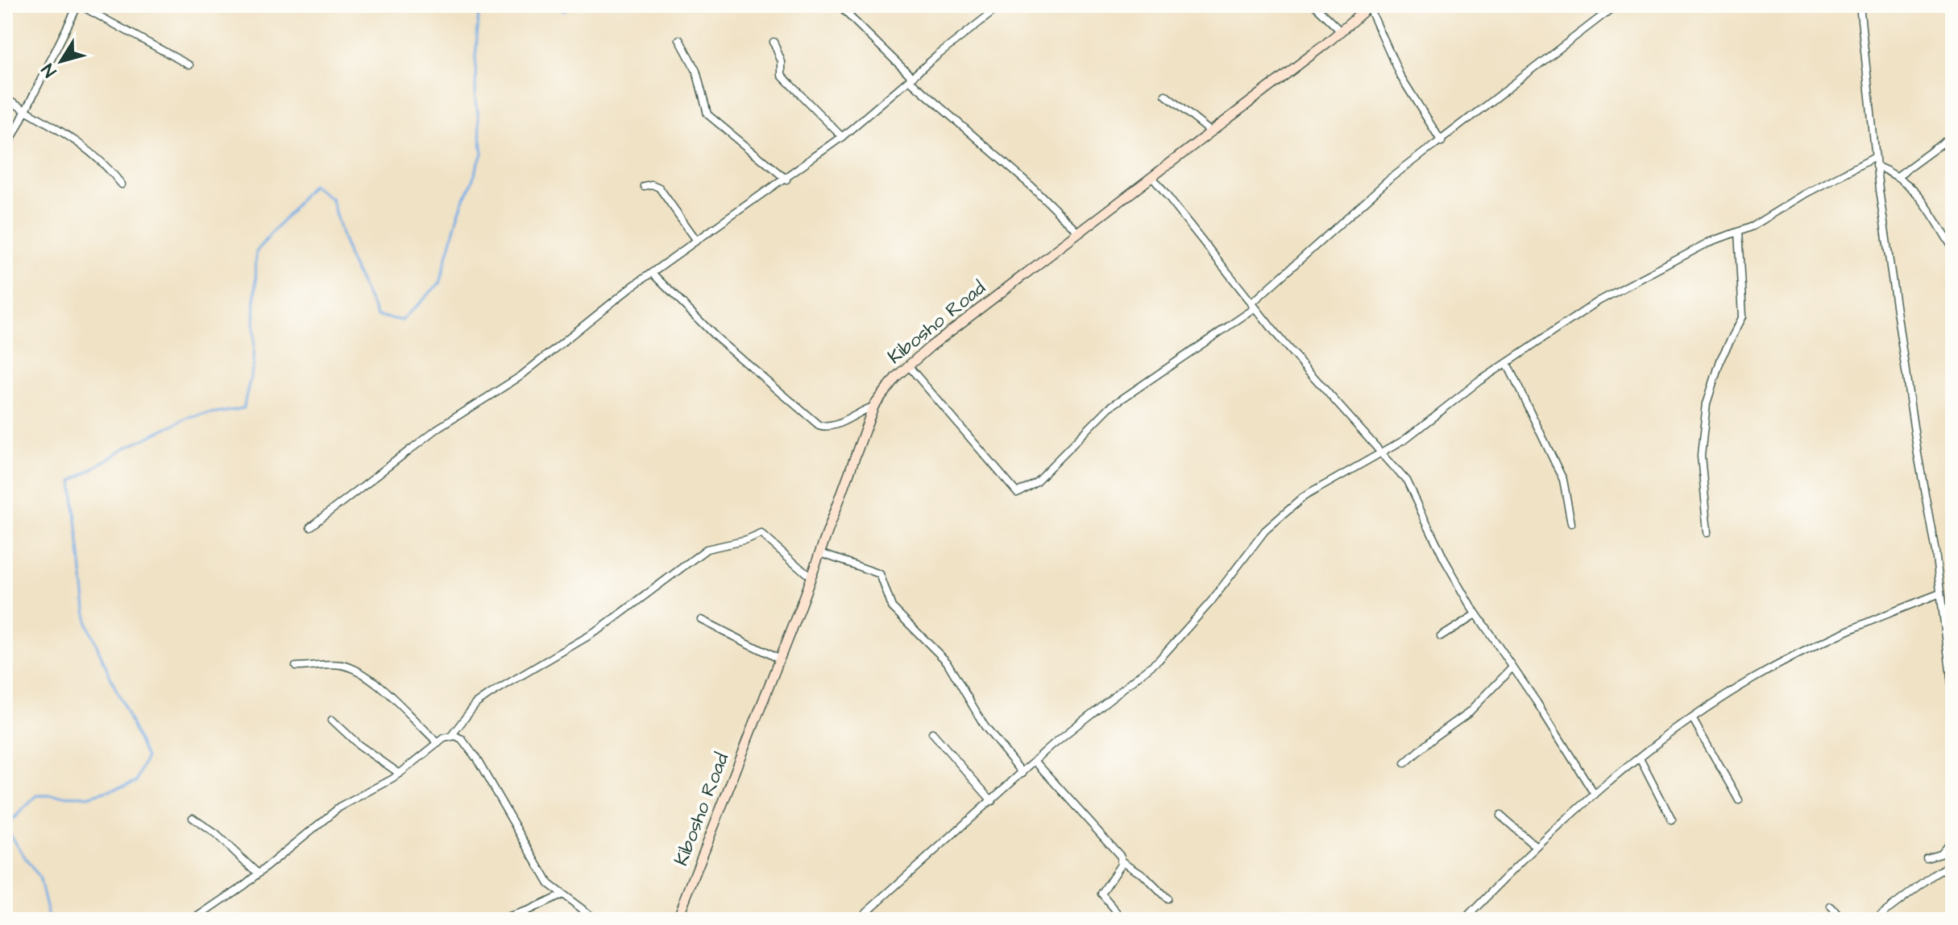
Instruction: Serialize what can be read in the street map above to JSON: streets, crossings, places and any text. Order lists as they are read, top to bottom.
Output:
{
  "streets": {
    "street": ["Kibosho Road"]
  },
  "north": "bottom left"
}
